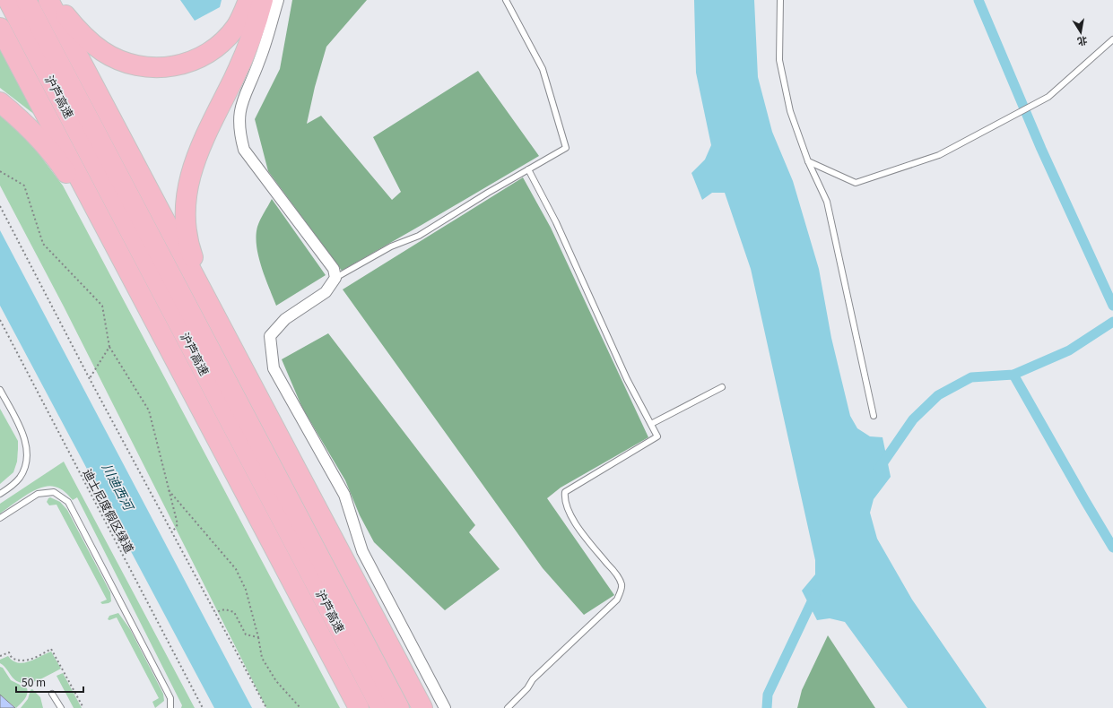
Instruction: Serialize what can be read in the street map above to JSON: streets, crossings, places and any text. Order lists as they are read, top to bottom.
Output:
{
  "streets": {
    "highway": ["沪芦高速"],
    "path": ["迪士尼度假区绿道"]
  },
  "water": ["川迪西河"],
  "scale_bar": "50 m",
  "north": "bottom"
}
